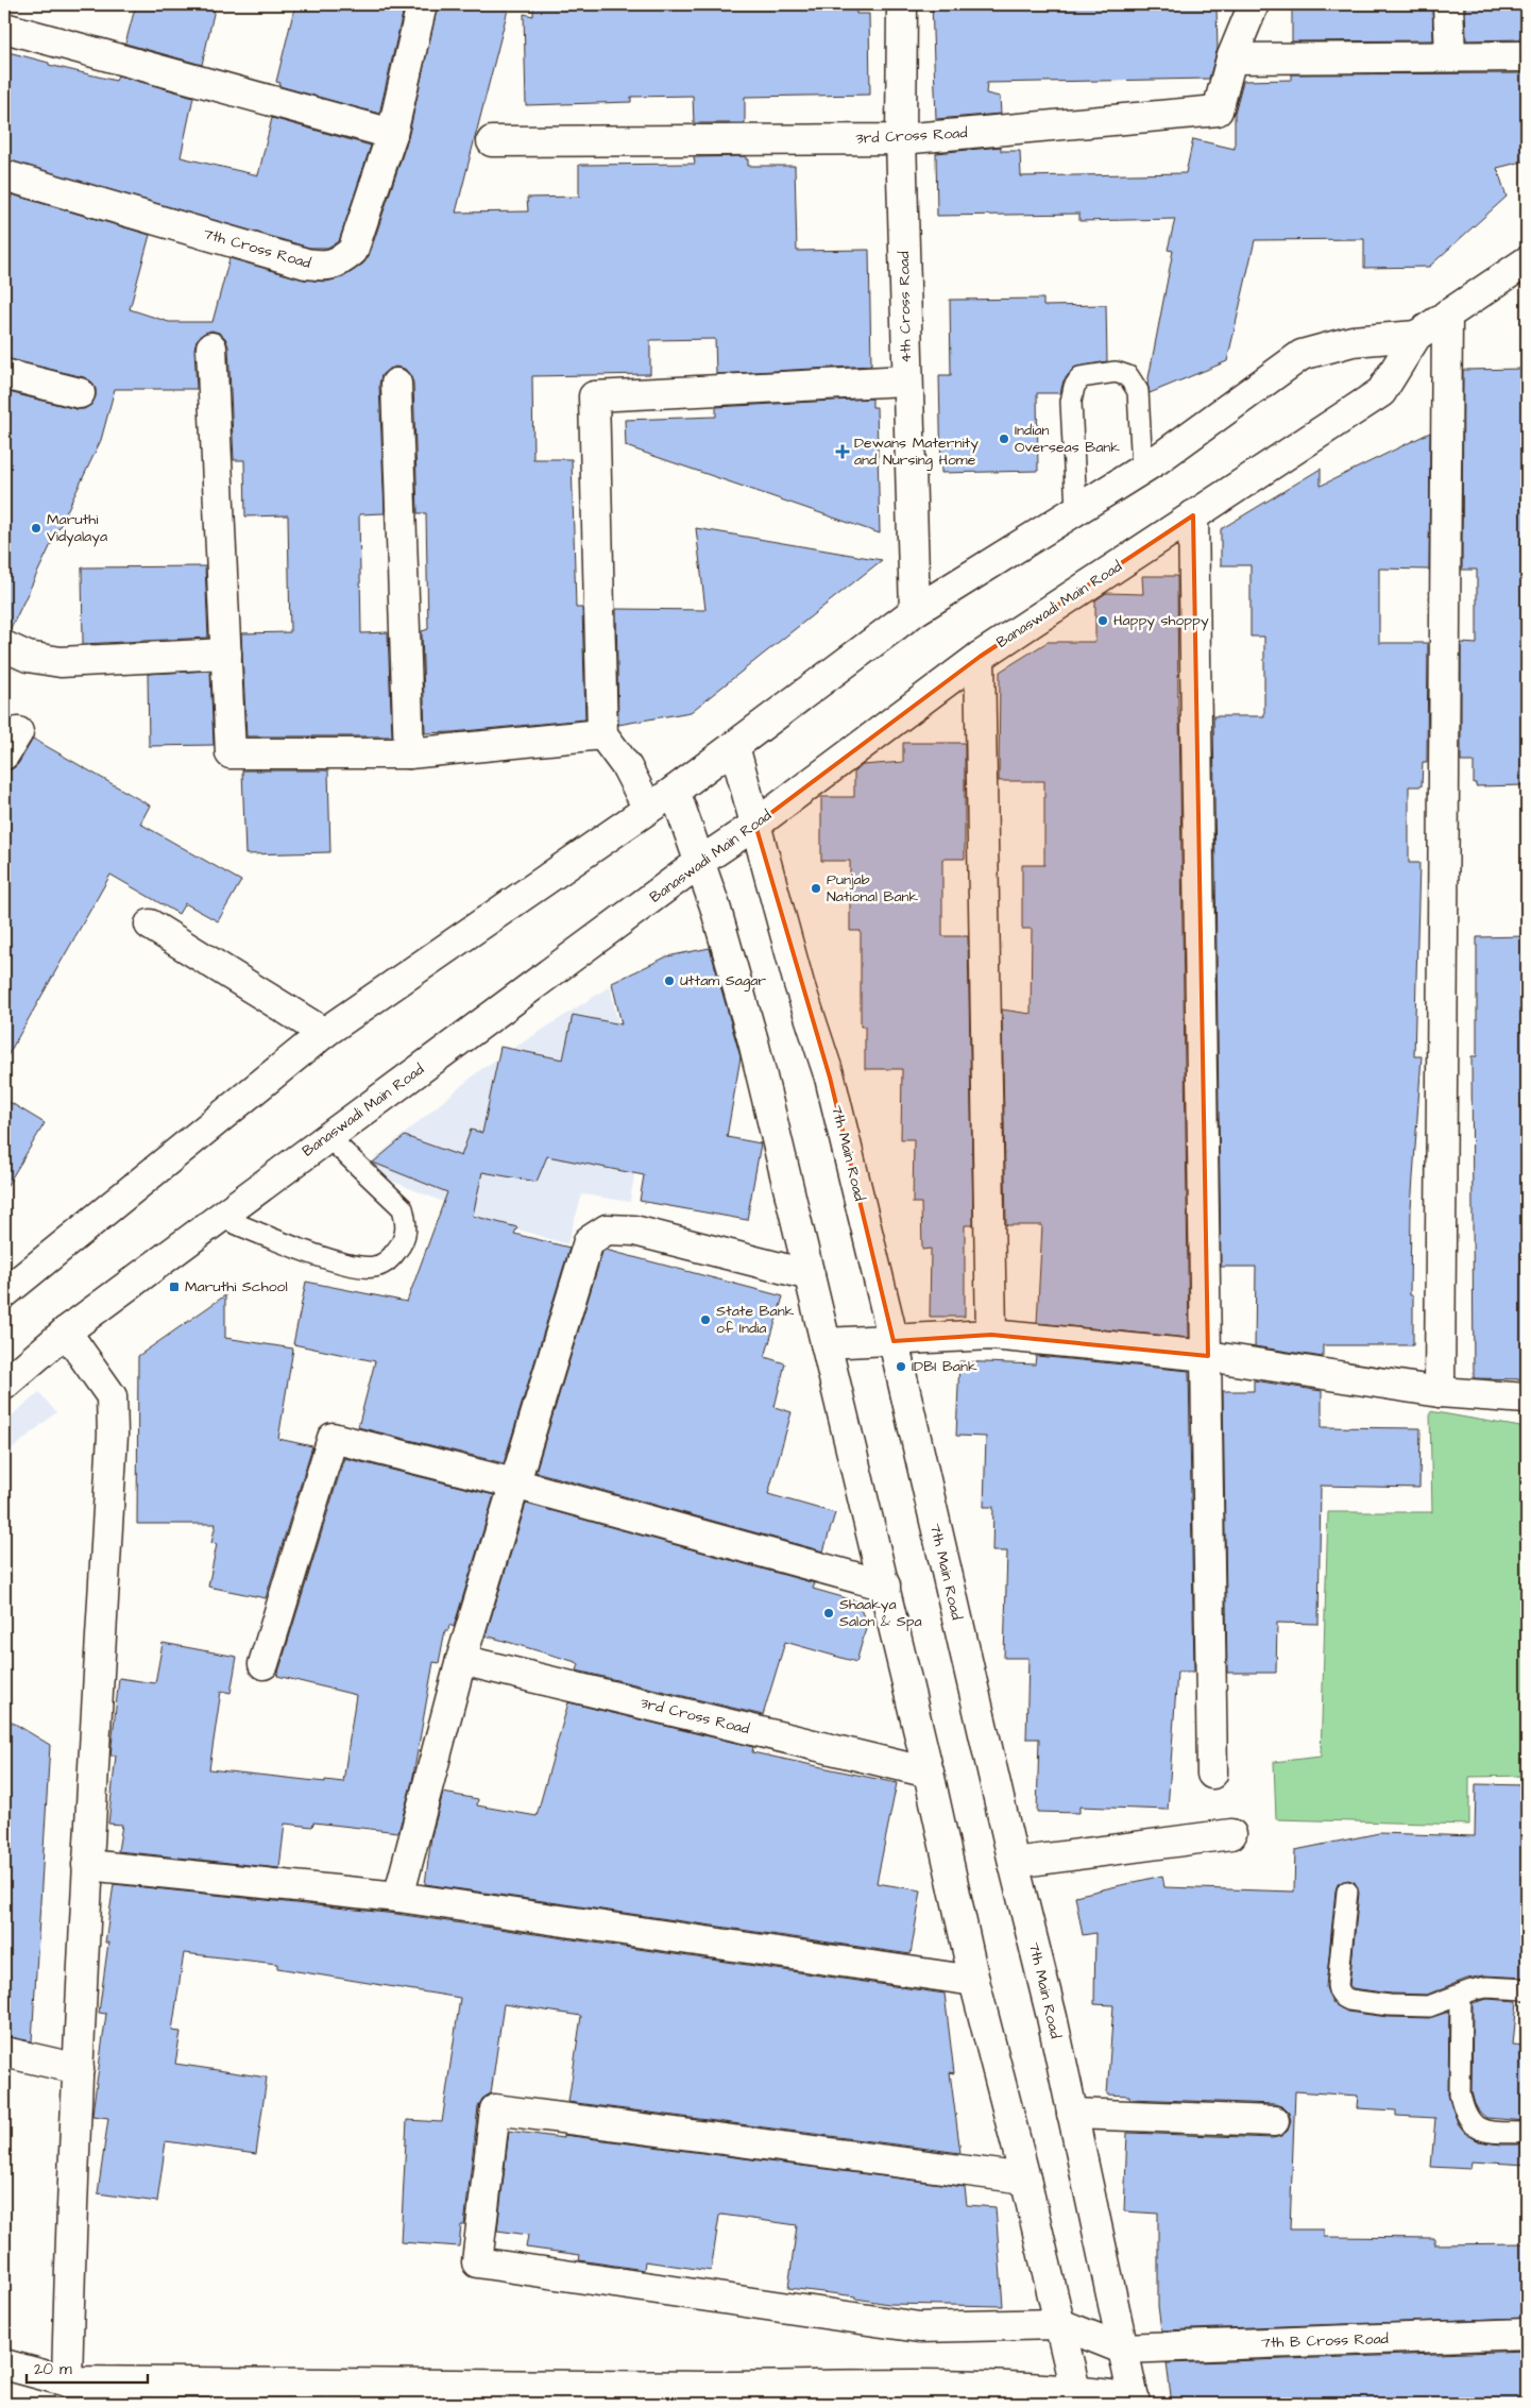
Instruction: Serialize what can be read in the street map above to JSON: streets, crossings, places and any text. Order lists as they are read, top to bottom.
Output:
{
  "streets": {
    "street": [
      "3rd Cross Road",
      "7th Cross Road",
      "4th Cross Road",
      "Banaswadi Main Road",
      "7th Main Road",
      "7th B Cross Road"
    ]
  },
  "crossings": [
    ["3rd Cross Road", "4th Cross Road"],
    ["4th Cross Road", "Banaswadi Main Road"],
    ["Banaswadi Main Road", "7th Main Road"],
    ["7th Main Road", "7th B Cross Road"]
  ],
  "places": {
    "other": [
      "Indian Overseas Bank",
      "Maruthi Vidyalaya",
      "Happy shoppy",
      "Punjab National Bank",
      "Uttam Sagar",
      "State Bank of India",
      "IDBI Bank",
      "Shaakya Salon & Spa"
    ],
    "health": ["Dewans Maternity and Nursing Home"],
    "transit": ["Maruthi School"]
  },
  "scale_bar": "20 m"
}
